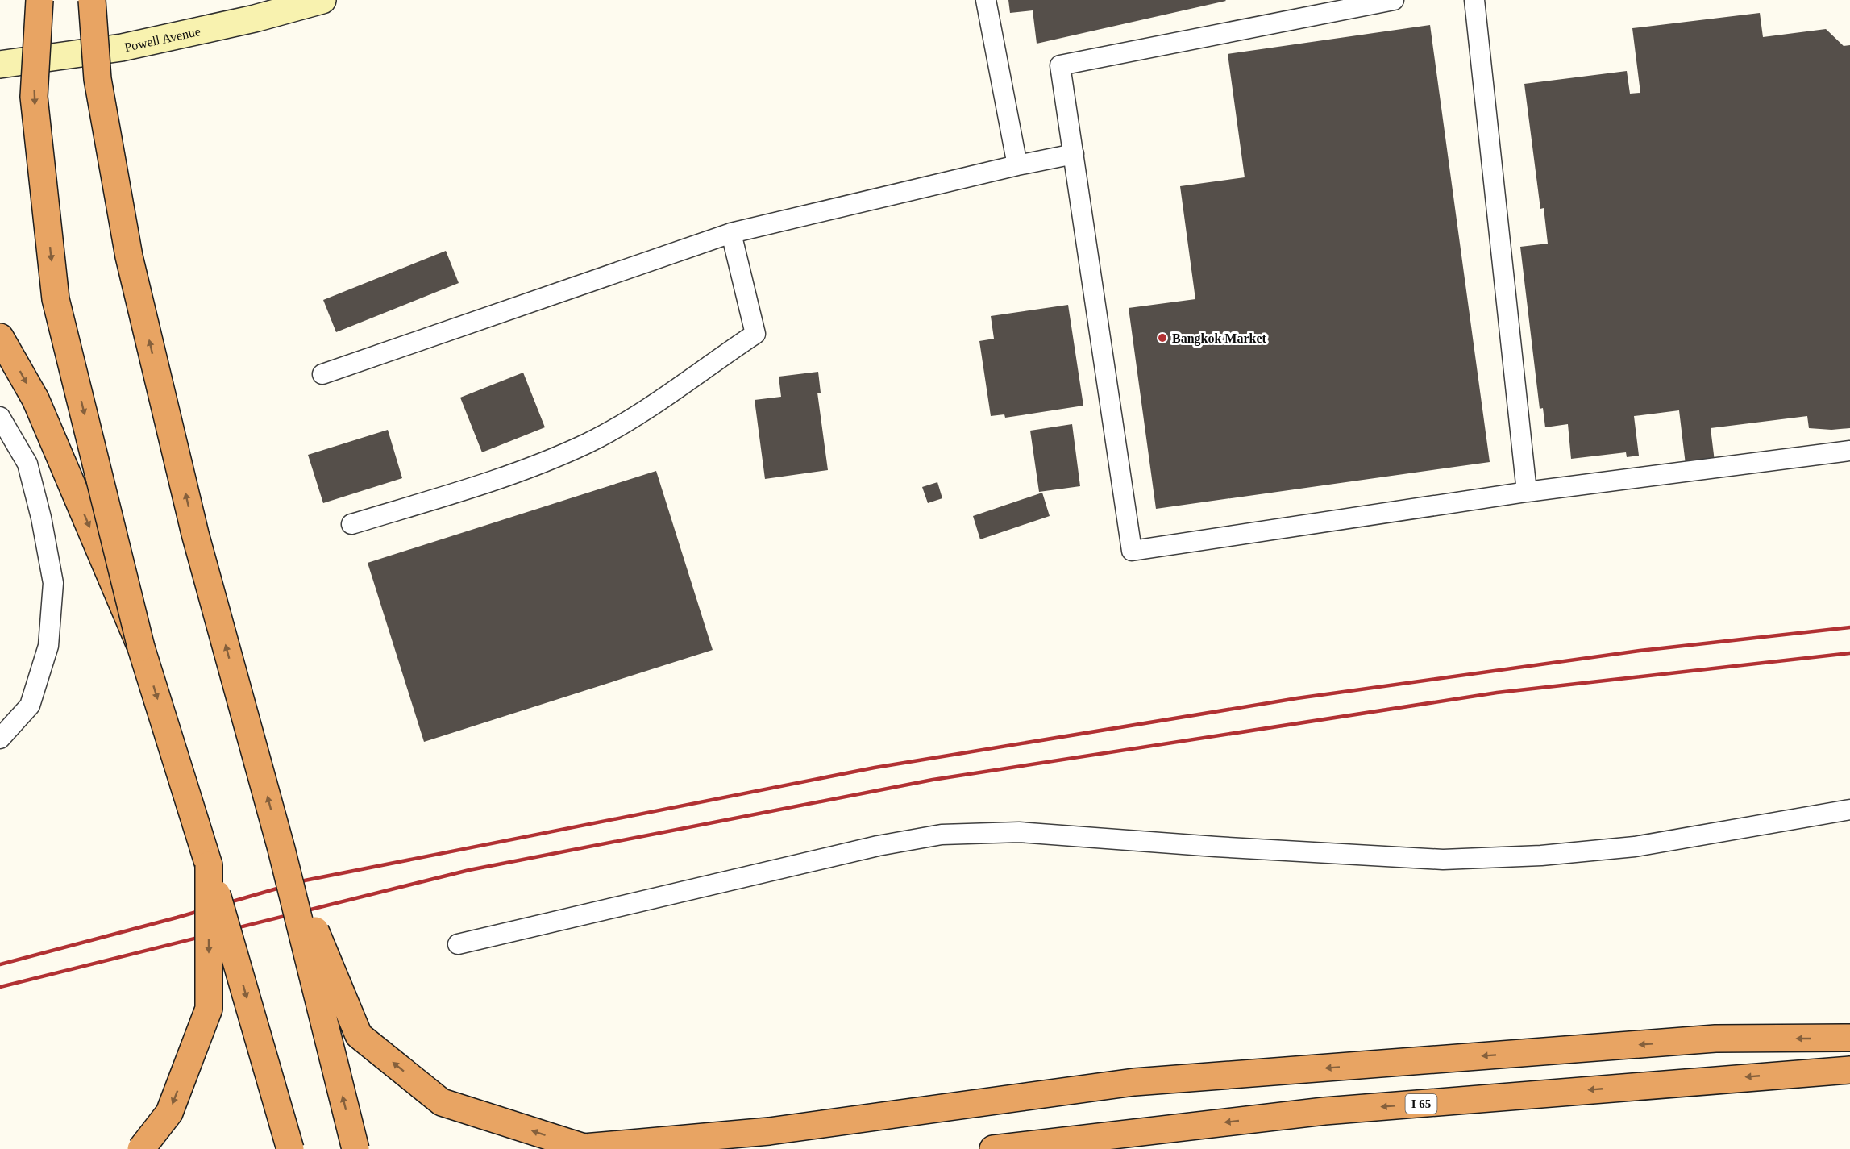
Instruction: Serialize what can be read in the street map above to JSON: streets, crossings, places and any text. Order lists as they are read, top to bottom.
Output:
{
  "streets": {
    "highway": ["I 65"],
    "main road": ["Powell Avenue"]
  },
  "places": ["Bangkok Market"]
}
